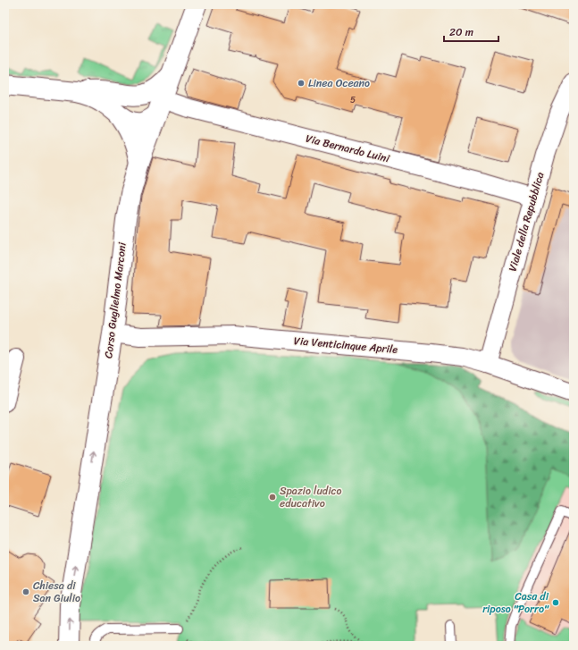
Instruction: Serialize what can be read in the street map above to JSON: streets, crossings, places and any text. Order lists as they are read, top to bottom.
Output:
{
  "streets": {
    "street": [
      "Via Bernardo Luini",
      "Viale della Repubblica",
      "Corso Guglielmo Marconi",
      "Via Venticinque Aprile"
    ]
  },
  "crossings": [
    ["Via Bernardo Luini", "Viale della Repubblica"],
    ["Via Bernardo Luini", "Corso Guglielmo Marconi"],
    ["Viale della Repubblica", "Via Venticinque Aprile"],
    ["Corso Guglielmo Marconi", "Via Venticinque Aprile"]
  ],
  "one_way": ["Corso Guglielmo Marconi"],
  "places": [
    "Linea Oceano",
    "Spazio ludico educativo",
    "Chiesa di San Giulio",
    "Casa di riposo \"Porro\""
  ],
  "house_numbers": ["5"],
  "scale_bar": "20 m"
}
